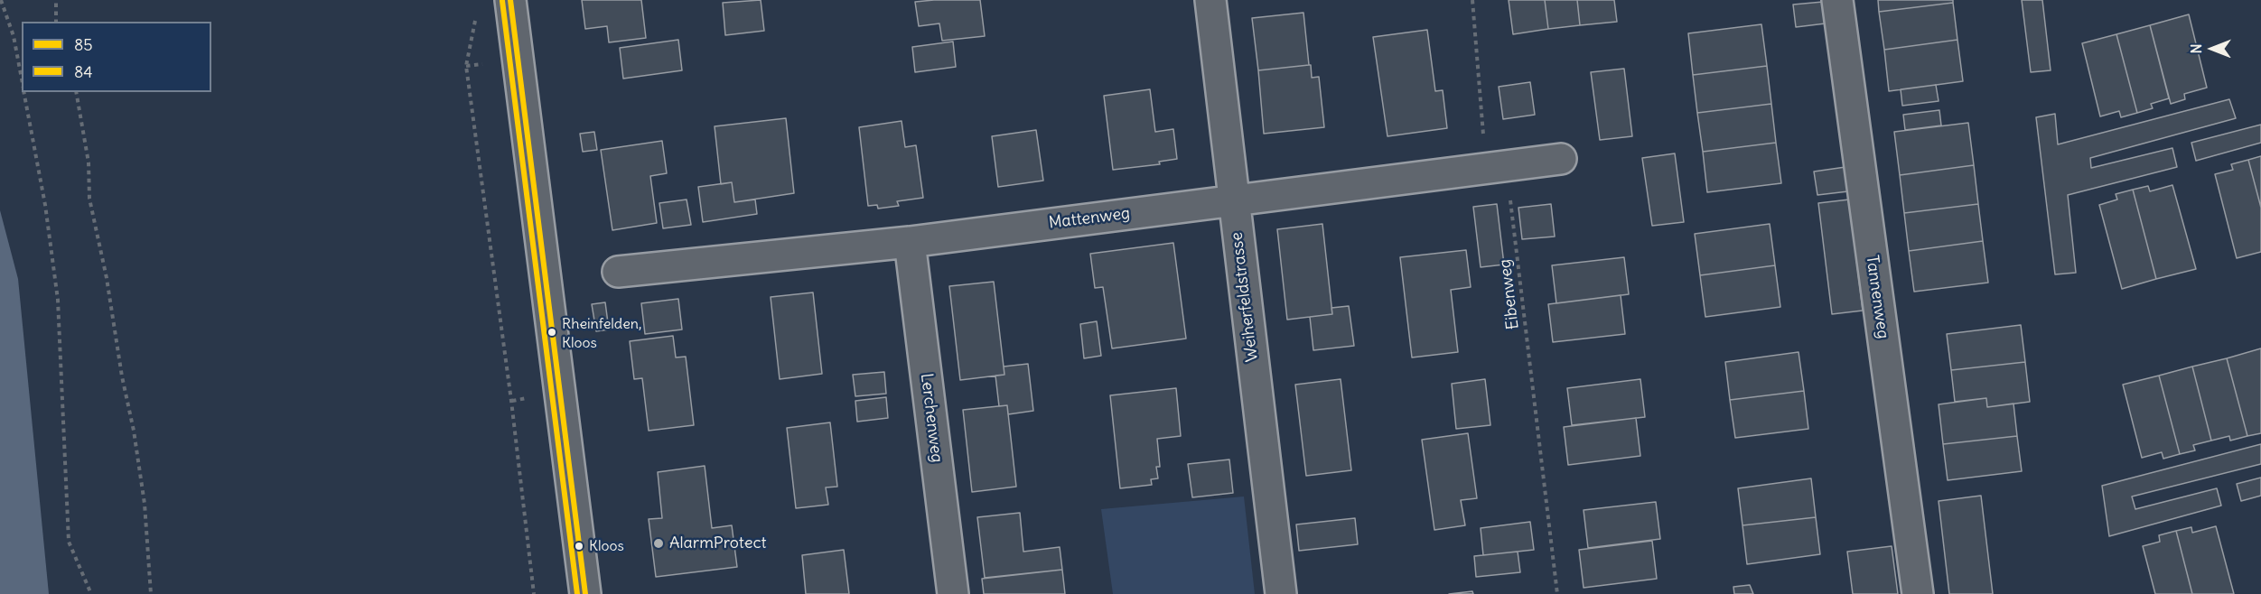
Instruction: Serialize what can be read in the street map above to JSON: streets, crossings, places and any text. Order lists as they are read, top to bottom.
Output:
{
  "streets": {
    "street": [
      "Mattenweg",
      "Weiherfeldstrasse",
      "Tannenweg",
      "Lerchenweg"
    ],
    "path": ["Eibenweg"]
  },
  "crossings": [
    ["Mattenweg", "Eibenweg"],
    ["Mattenweg", "Weiherfeldstrasse"],
    ["Mattenweg", "Lerchenweg"]
  ],
  "places": ["Rheinfelden, Kloos", "AlarmProtect", "Kloos"],
  "lines": ["transit line 85", "transit line 84"],
  "legend": ["85", "84"],
  "north": "left"
}
